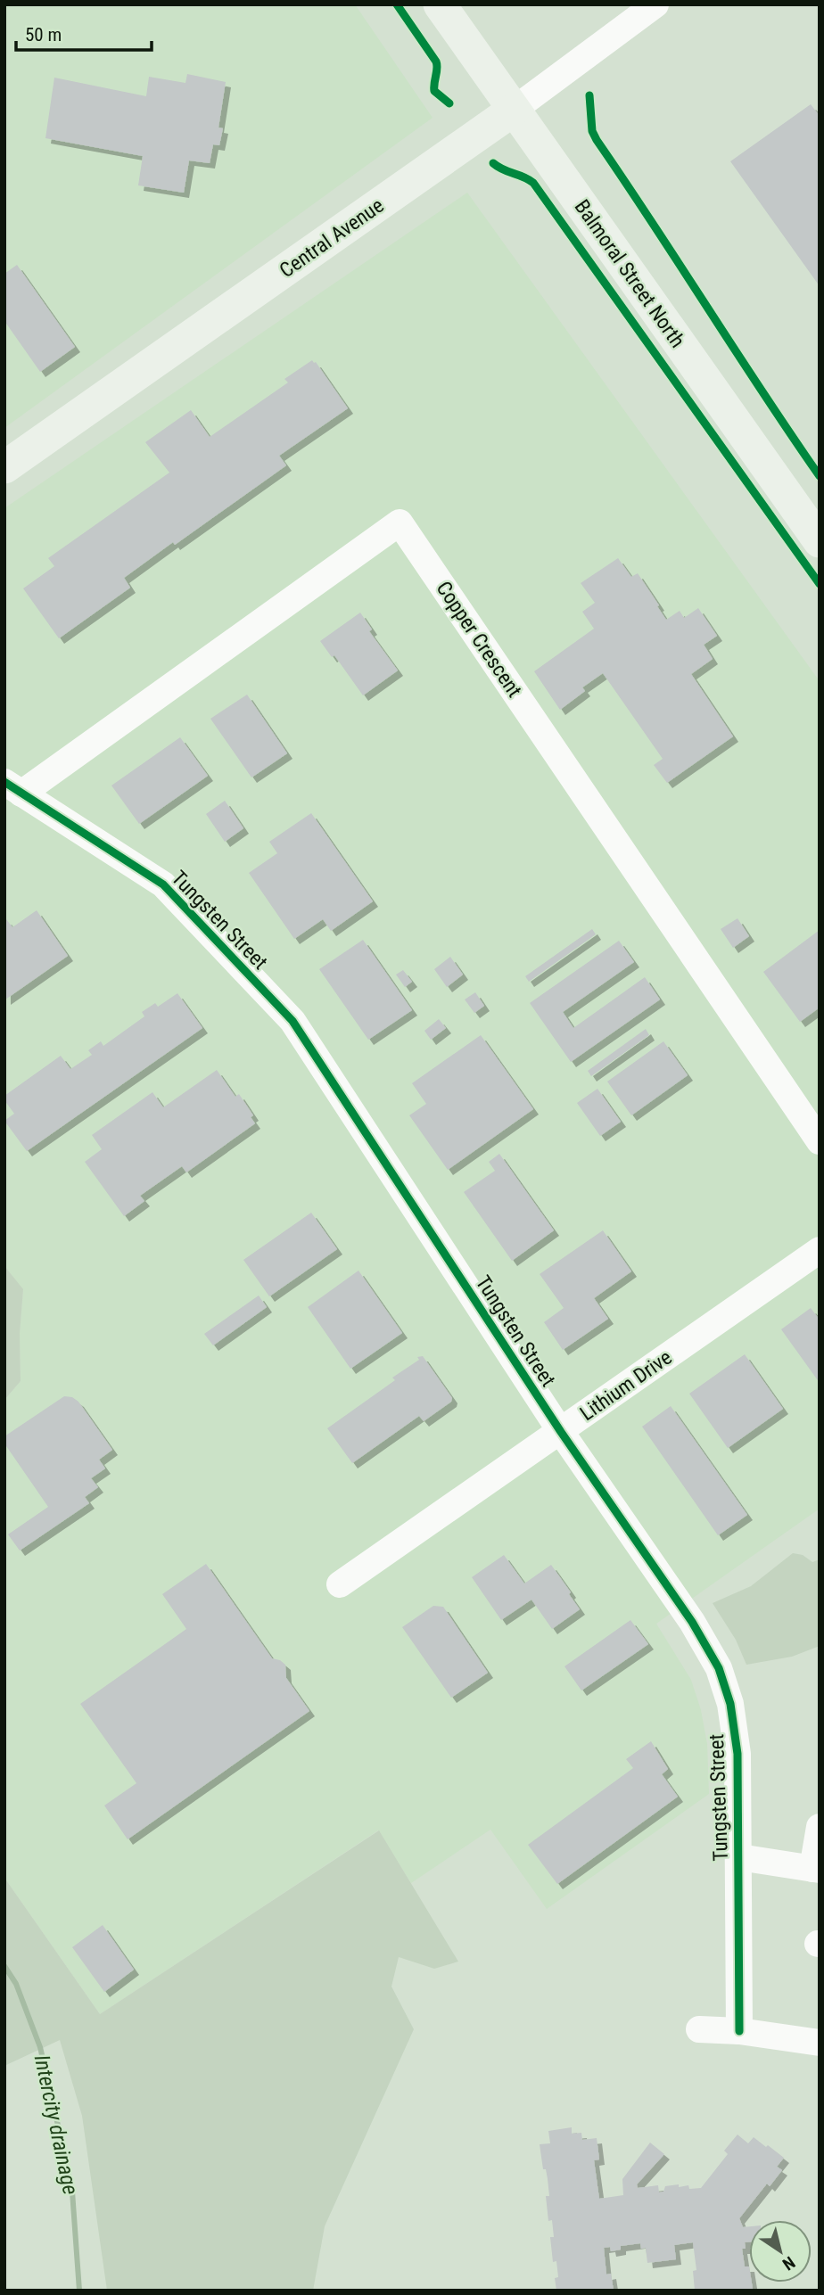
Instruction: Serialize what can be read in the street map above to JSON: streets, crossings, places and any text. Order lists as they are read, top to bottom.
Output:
{
  "streets": {
    "main road": ["Central Avenue", "Balmoral Street North"],
    "street": ["Copper Crescent", "Tungsten Street", "Lithium Drive"]
  },
  "crossings": [
    ["Central Avenue", "Balmoral Street North"],
    ["Copper Crescent", "Tungsten Street"],
    ["Tungsten Street", "Lithium Drive"]
  ],
  "water": ["Intercity drainage"],
  "scale_bar": "50 m",
  "north": "bottom right"
}
